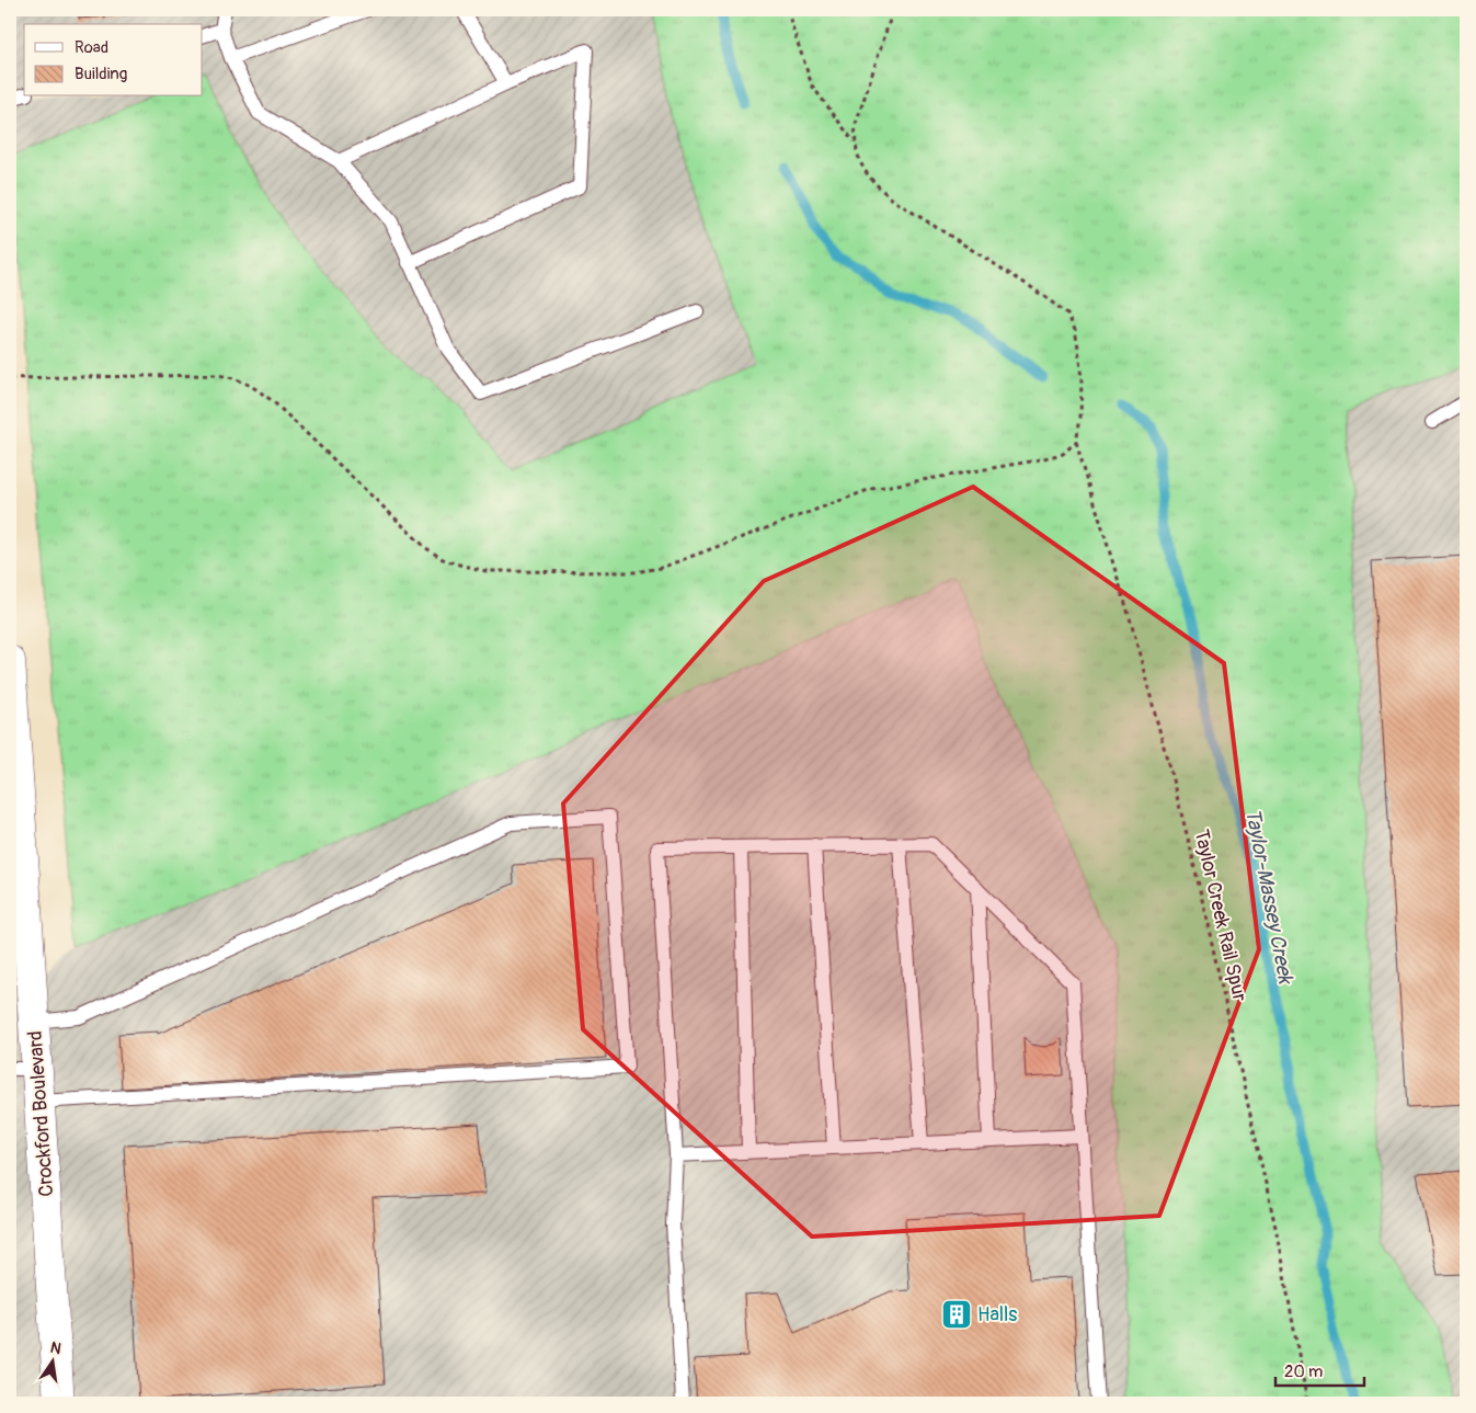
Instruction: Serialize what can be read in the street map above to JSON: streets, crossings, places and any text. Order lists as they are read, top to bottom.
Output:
{
  "streets": {
    "street": ["Crockford Boulevard"],
    "path": ["Taylor Creek Rail Spur"]
  },
  "water": ["Taylor-Massey Creek"],
  "places": {
    "building": ["Halls"]
  },
  "legend": ["Road", "Building"],
  "scale_bar": "20 m",
  "north": "top"
}
